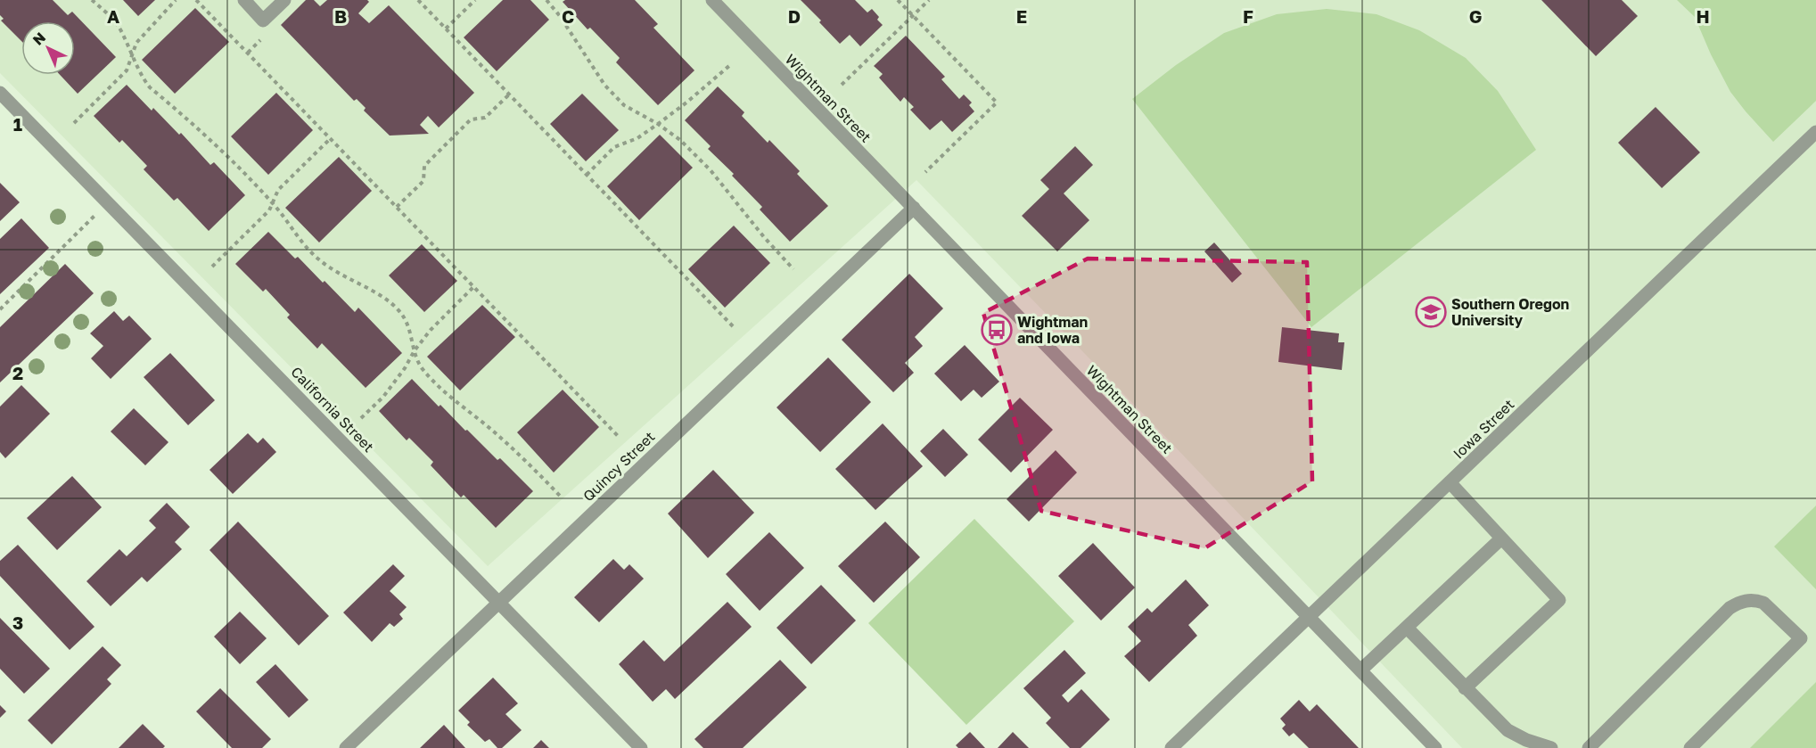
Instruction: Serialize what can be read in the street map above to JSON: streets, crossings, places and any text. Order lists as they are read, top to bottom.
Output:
{
  "streets": {
    "street": [
      "Wightman Street",
      "California Street",
      "Iowa Street",
      "Quincy Street"
    ]
  },
  "crossings": [
    ["Wightman Street", "Iowa Street"],
    ["Wightman Street", "Quincy Street"],
    ["California Street", "Quincy Street"]
  ],
  "places": {
    "school or university": ["Southern Oregon University"],
    "bus stop": ["Wightman and Iowa"]
  },
  "north": "top left",
  "grid": {
    "columns": [
      "A",
      "B",
      "C",
      "D",
      "E",
      "F",
      "G",
      "H"
    ],
    "rows": ["1", "2", "3"]
  }
}
